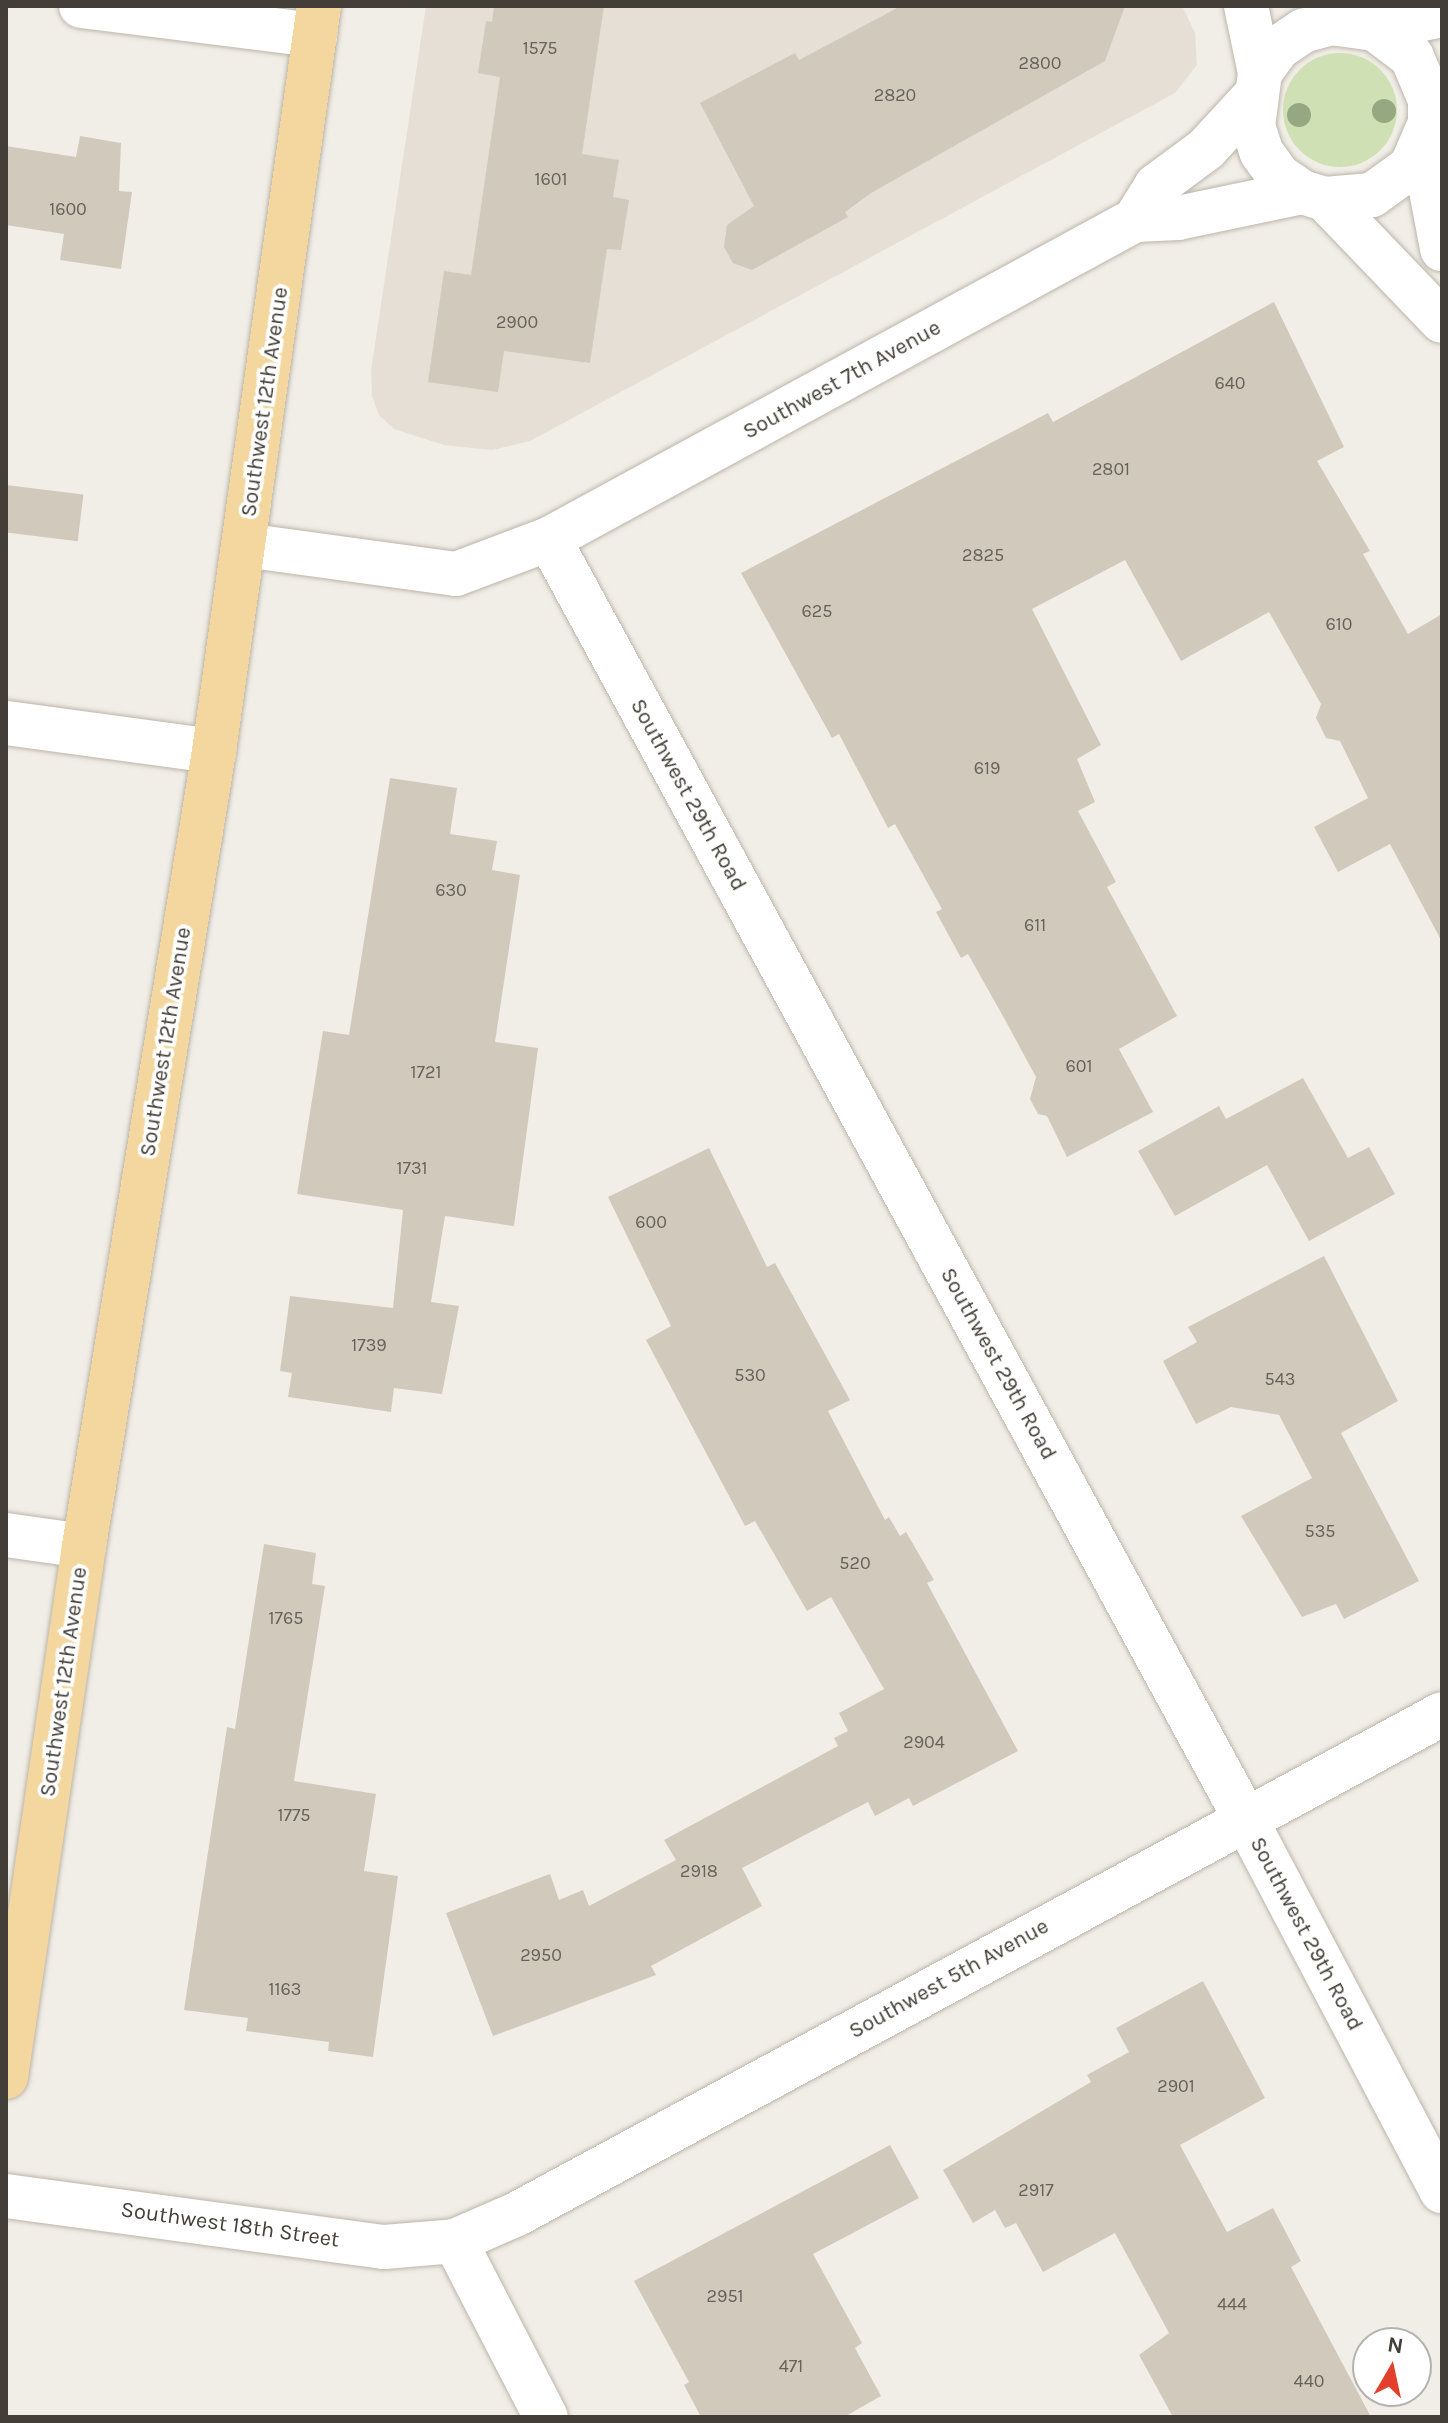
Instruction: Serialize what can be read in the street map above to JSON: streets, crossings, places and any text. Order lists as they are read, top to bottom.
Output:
{
  "streets": {
    "main road": ["Southwest 12th Avenue"],
    "street": [
      "Southwest 7th Avenue",
      "Southwest 29th Road",
      "Southwest 5th Avenue",
      "Southwest 18th Street"
    ]
  },
  "crossings": [
    ["Southwest 7th Avenue", "Southwest 12th Avenue"],
    ["Southwest 7th Avenue", "Southwest 29th Road"],
    ["Southwest 29th Road", "Southwest 5th Avenue"],
    ["Southwest 5th Avenue", "Southwest 18th Street"]
  ],
  "house_numbers": [
    "1575",
    "2800",
    "2820",
    "1601",
    "1600",
    "2900",
    "640",
    "2801",
    "2825",
    "625",
    "610",
    "619",
    "630",
    "611",
    "601",
    "1721",
    "1731",
    "600",
    "1739",
    "530",
    "543",
    "535",
    "520",
    "1765",
    "2904",
    "1775",
    "2918",
    "2950",
    "1163",
    "2901",
    "2917",
    "2951",
    "444",
    "471",
    "440"
  ],
  "north": "top"
}
